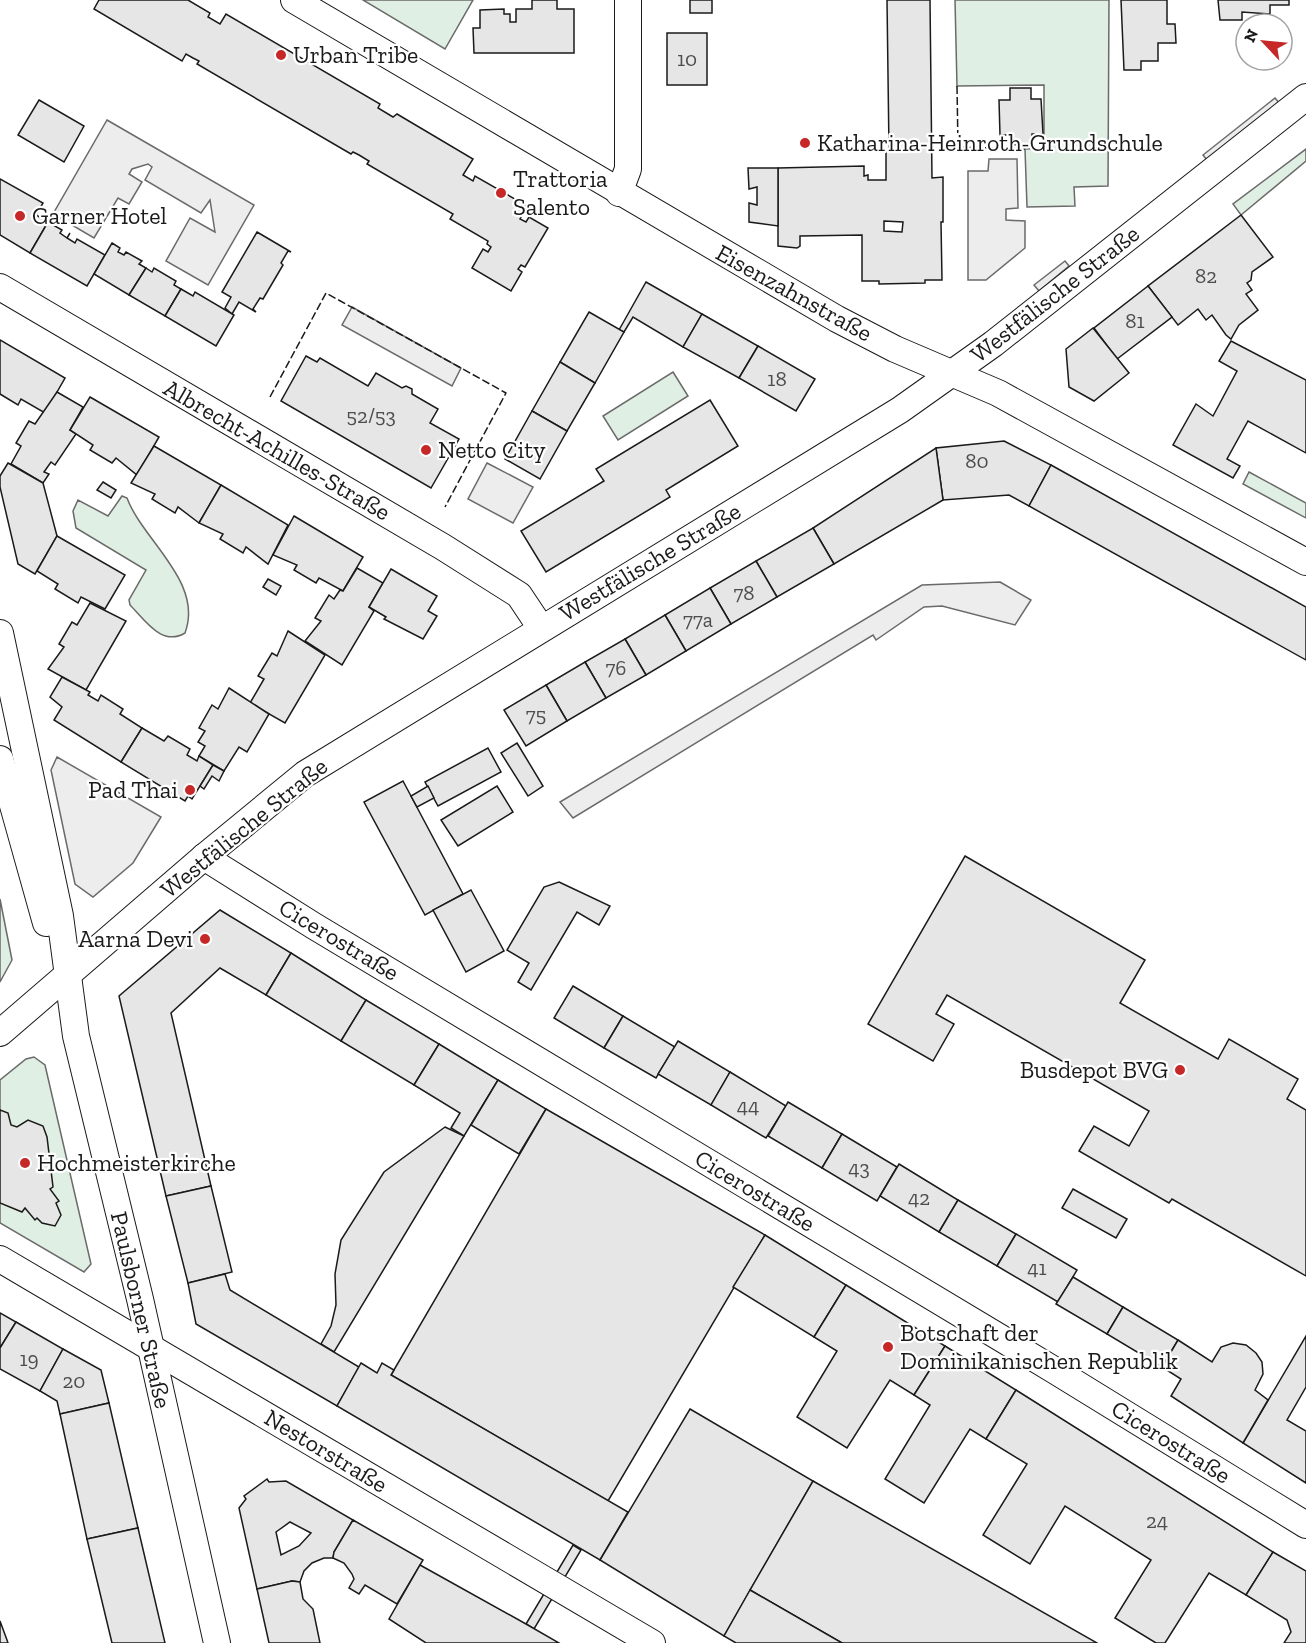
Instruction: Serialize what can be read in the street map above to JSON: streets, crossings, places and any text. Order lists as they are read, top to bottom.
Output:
{
  "streets": {
    "street": [
      "Eisenzahnstraße",
      "Westfälische Straße",
      "Albrecht-Achilles-Straße",
      "Cicerostraße",
      "Paulsborner Straße",
      "Nestorstraße"
    ]
  },
  "crossings": [
    ["Eisenzahnstraße", "Westfälische Straße"],
    ["Westfälische Straße", "Albrecht-Achilles-Straße"],
    ["Westfälische Straße", "Cicerostraße"],
    ["Westfälische Straße", "Paulsborner Straße"],
    ["Paulsborner Straße", "Nestorstraße"]
  ],
  "places": [
    "Urban Tribe",
    "Katharina-Heinroth-Grundschule",
    "Trattoria Salento",
    "Garner Hotel",
    "Netto City",
    "Pad Thai",
    "Aarna Devi",
    "Busdepot BVG",
    "Hochmeisterkirche",
    "Botschaft der Dominikanischen Republik"
  ],
  "house_numbers": [
    "10",
    "82",
    "81",
    "18",
    "52/53",
    "80",
    "78",
    "77a",
    "76",
    "75",
    "44",
    "43",
    "42",
    "41",
    "19",
    "20",
    "24"
  ],
  "north": "top left"
}
